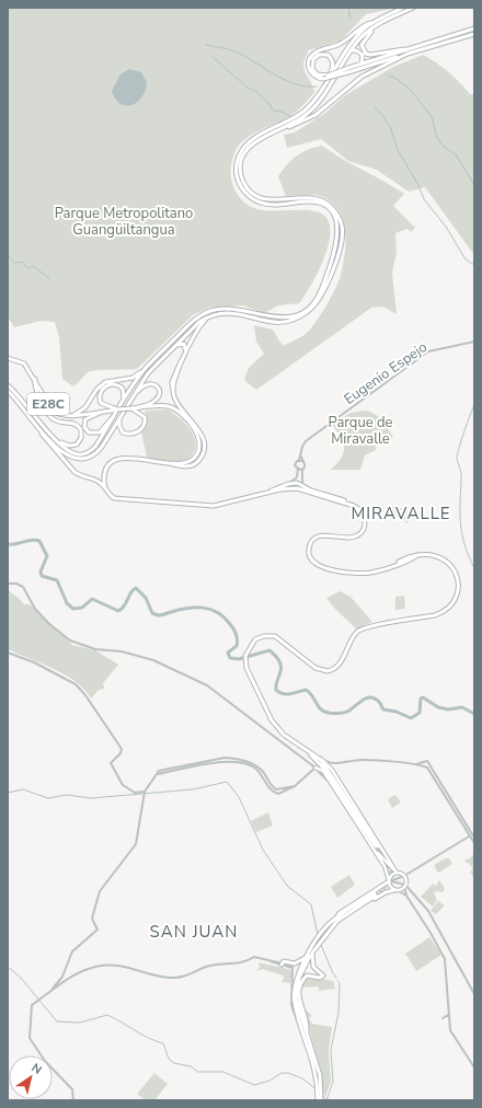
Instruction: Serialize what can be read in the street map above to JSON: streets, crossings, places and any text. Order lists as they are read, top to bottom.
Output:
{
  "streets": {
    "main road": ["E28C"],
    "street": ["Eugenio Espejo"]
  },
  "districts": ["MIRAVALLE", "SAN JUAN"],
  "parks": ["Parque Metropolitano Guangüiltangua", "Parque de Miravalle"],
  "north": "top right"
}
